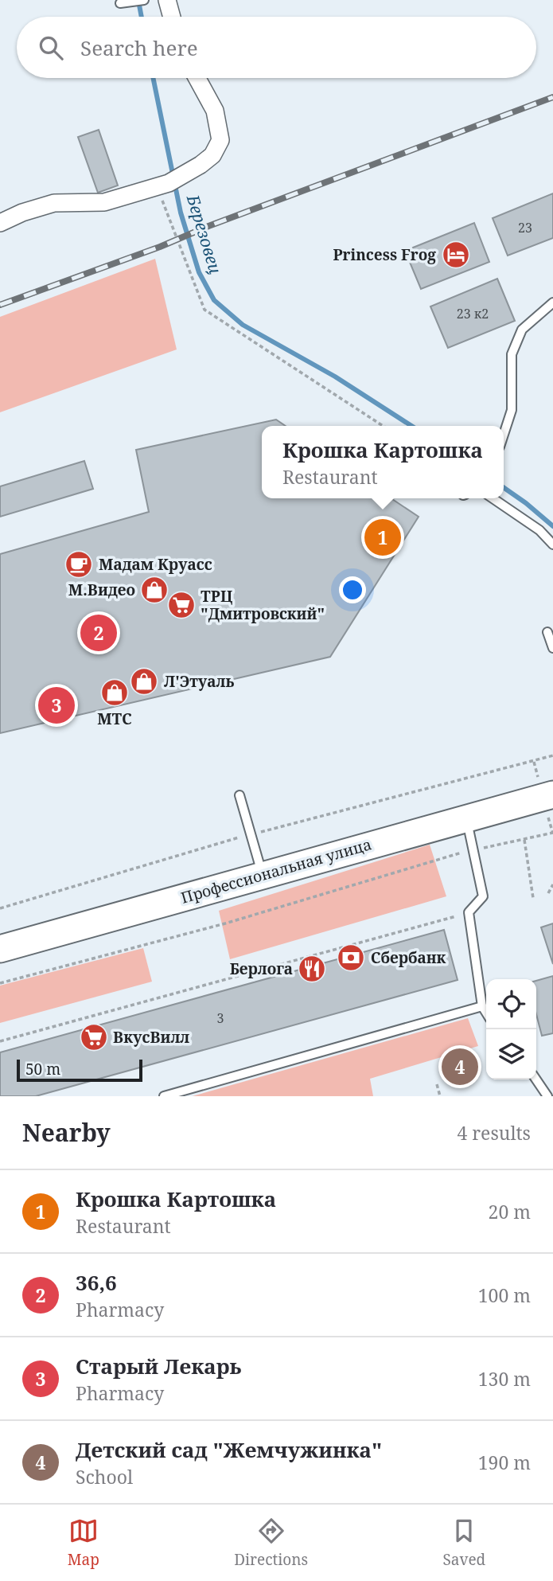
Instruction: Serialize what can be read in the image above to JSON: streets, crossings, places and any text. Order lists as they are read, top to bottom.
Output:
{
  "streets": {
    "main road": ["Профессиональная улица"]
  },
  "water": ["Березовец"],
  "places": {
    "hotel": ["Princess Frog"],
    "cafe": ["Мадам Круасс"],
    "shop": ["М.Видео", "Л'Этуаль", "МТС"],
    "supermarket": ["ТРЦ \"Дмитровский\"", "ВкусВилл"],
    "bank": ["Сбербанк"],
    "restaurant": ["Берлога"]
  },
  "house_numbers": ["23", "23 к2", "3"],
  "scale_bar": "50 m",
  "page": {
    "search": "Search here",
    "popup": ["Крошка Картошка", "Restaurant"],
    "pins": [
      "1",
      "2",
      "3",
      "4"
    ],
    "scale": "50 m",
    "heading": ["Nearby", "4 results"],
    "list": [
      {
        "mark": "1",
        "name": "Крошка Картошка",
        "note": "Restaurant",
        "value": "20 m"
      },
      {
        "mark": "2",
        "name": "36,6",
        "note": "Pharmacy",
        "value": "100 m"
      },
      {
        "mark": "3",
        "name": "Старый Лекарь",
        "note": "Pharmacy",
        "value": "130 m"
      },
      {
        "mark": "4",
        "name": "Детский сад \"Жемчужинка\"",
        "note": "School",
        "value": "190 m"
      }
    ],
    "nav": ["Map", "Directions", "Saved"]
  }
}
